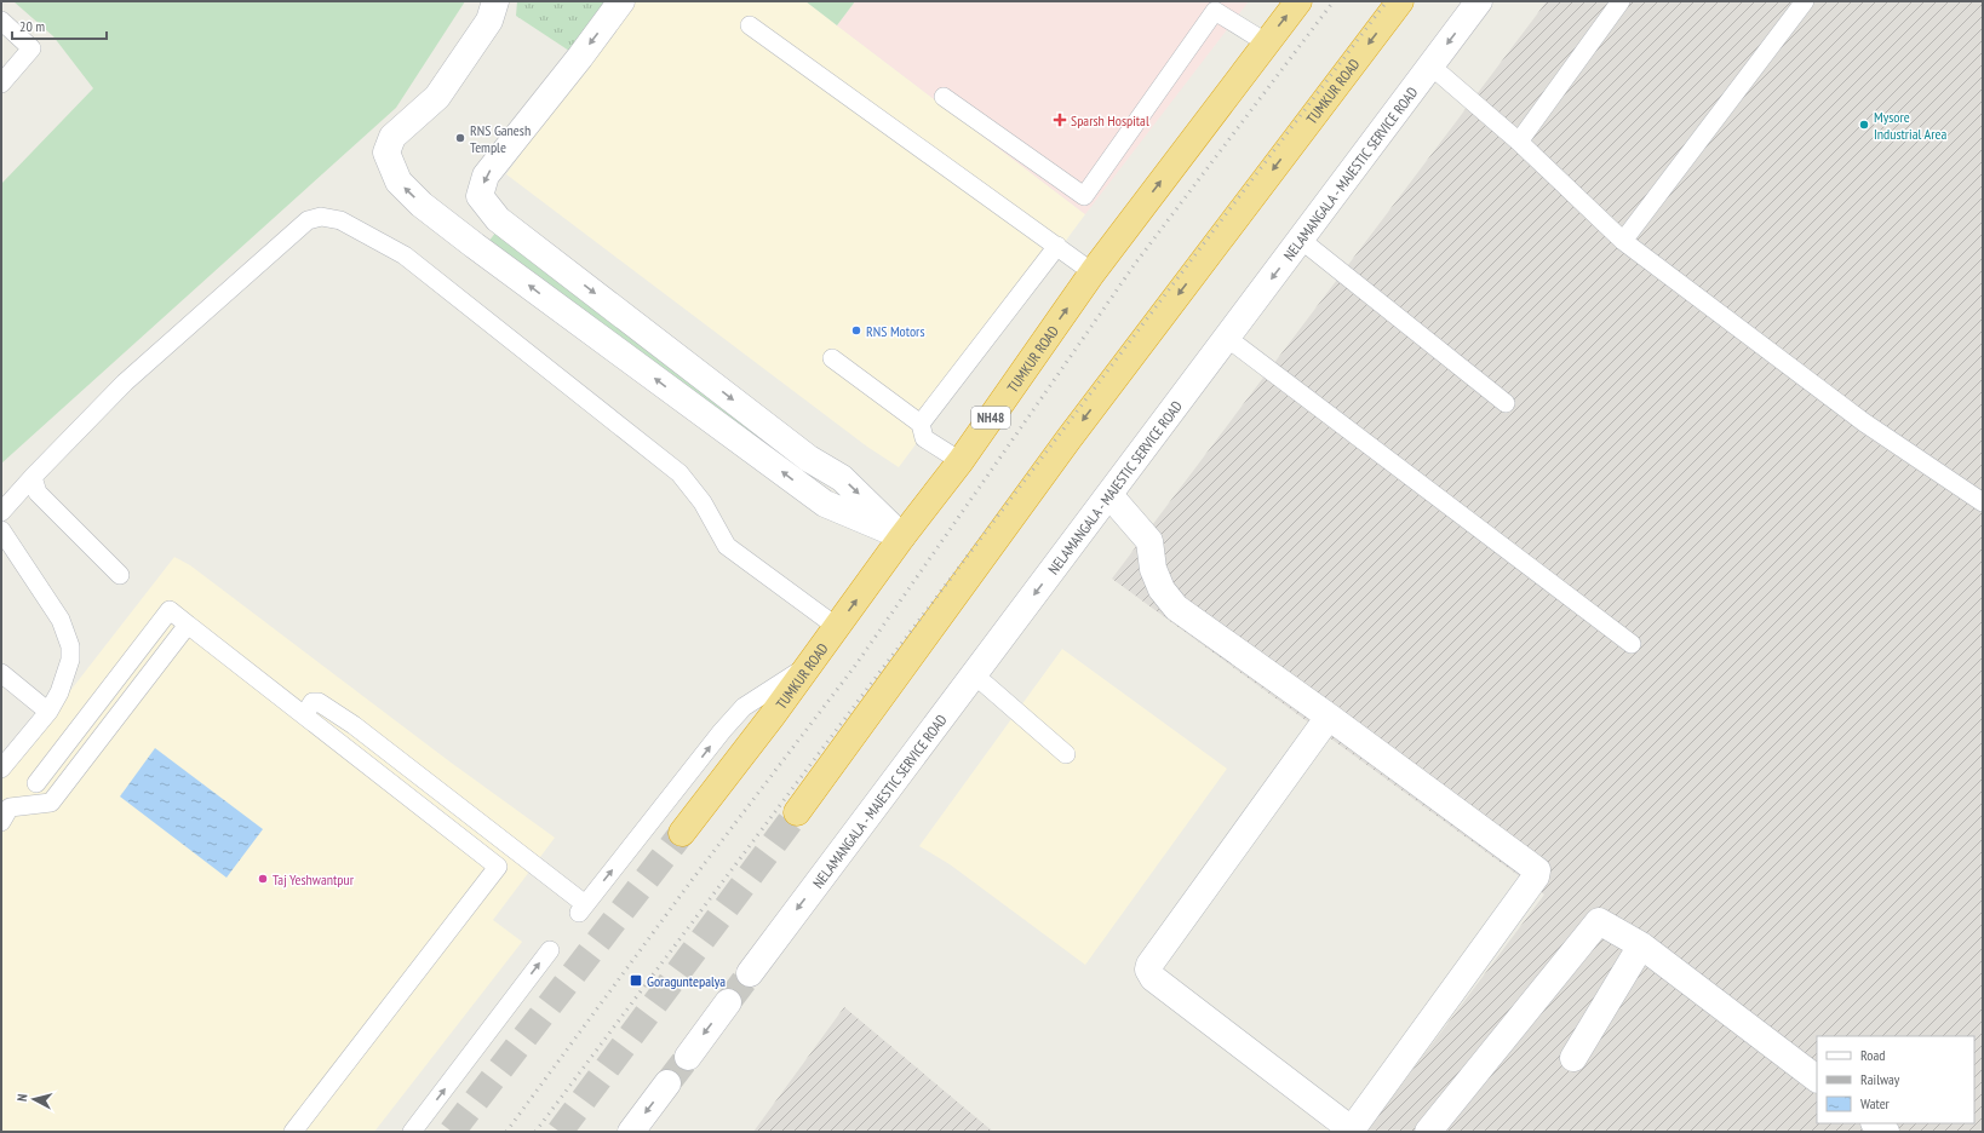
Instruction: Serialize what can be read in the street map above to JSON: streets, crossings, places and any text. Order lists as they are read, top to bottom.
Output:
{
  "streets": {
    "highway": ["TUMKUR ROAD", "NH48"],
    "street": ["NELAMANGALA - MAJESTIC SERVICE ROAD"]
  },
  "one_way": ["NELAMANGALA - MAJESTIC SERVICE ROAD"],
  "places": {
    "health": ["Sparsh Hospital"],
    "other": [
      "Mysore Industrial Area",
      "RNS Ganesh Temple",
      "RNS Motors",
      "Taj Yeshwantpur"
    ],
    "transit": ["Goraguntepalya"]
  },
  "legend": ["Road", "Railway", "Water"],
  "scale_bar": "20 m",
  "north": "left"
}
